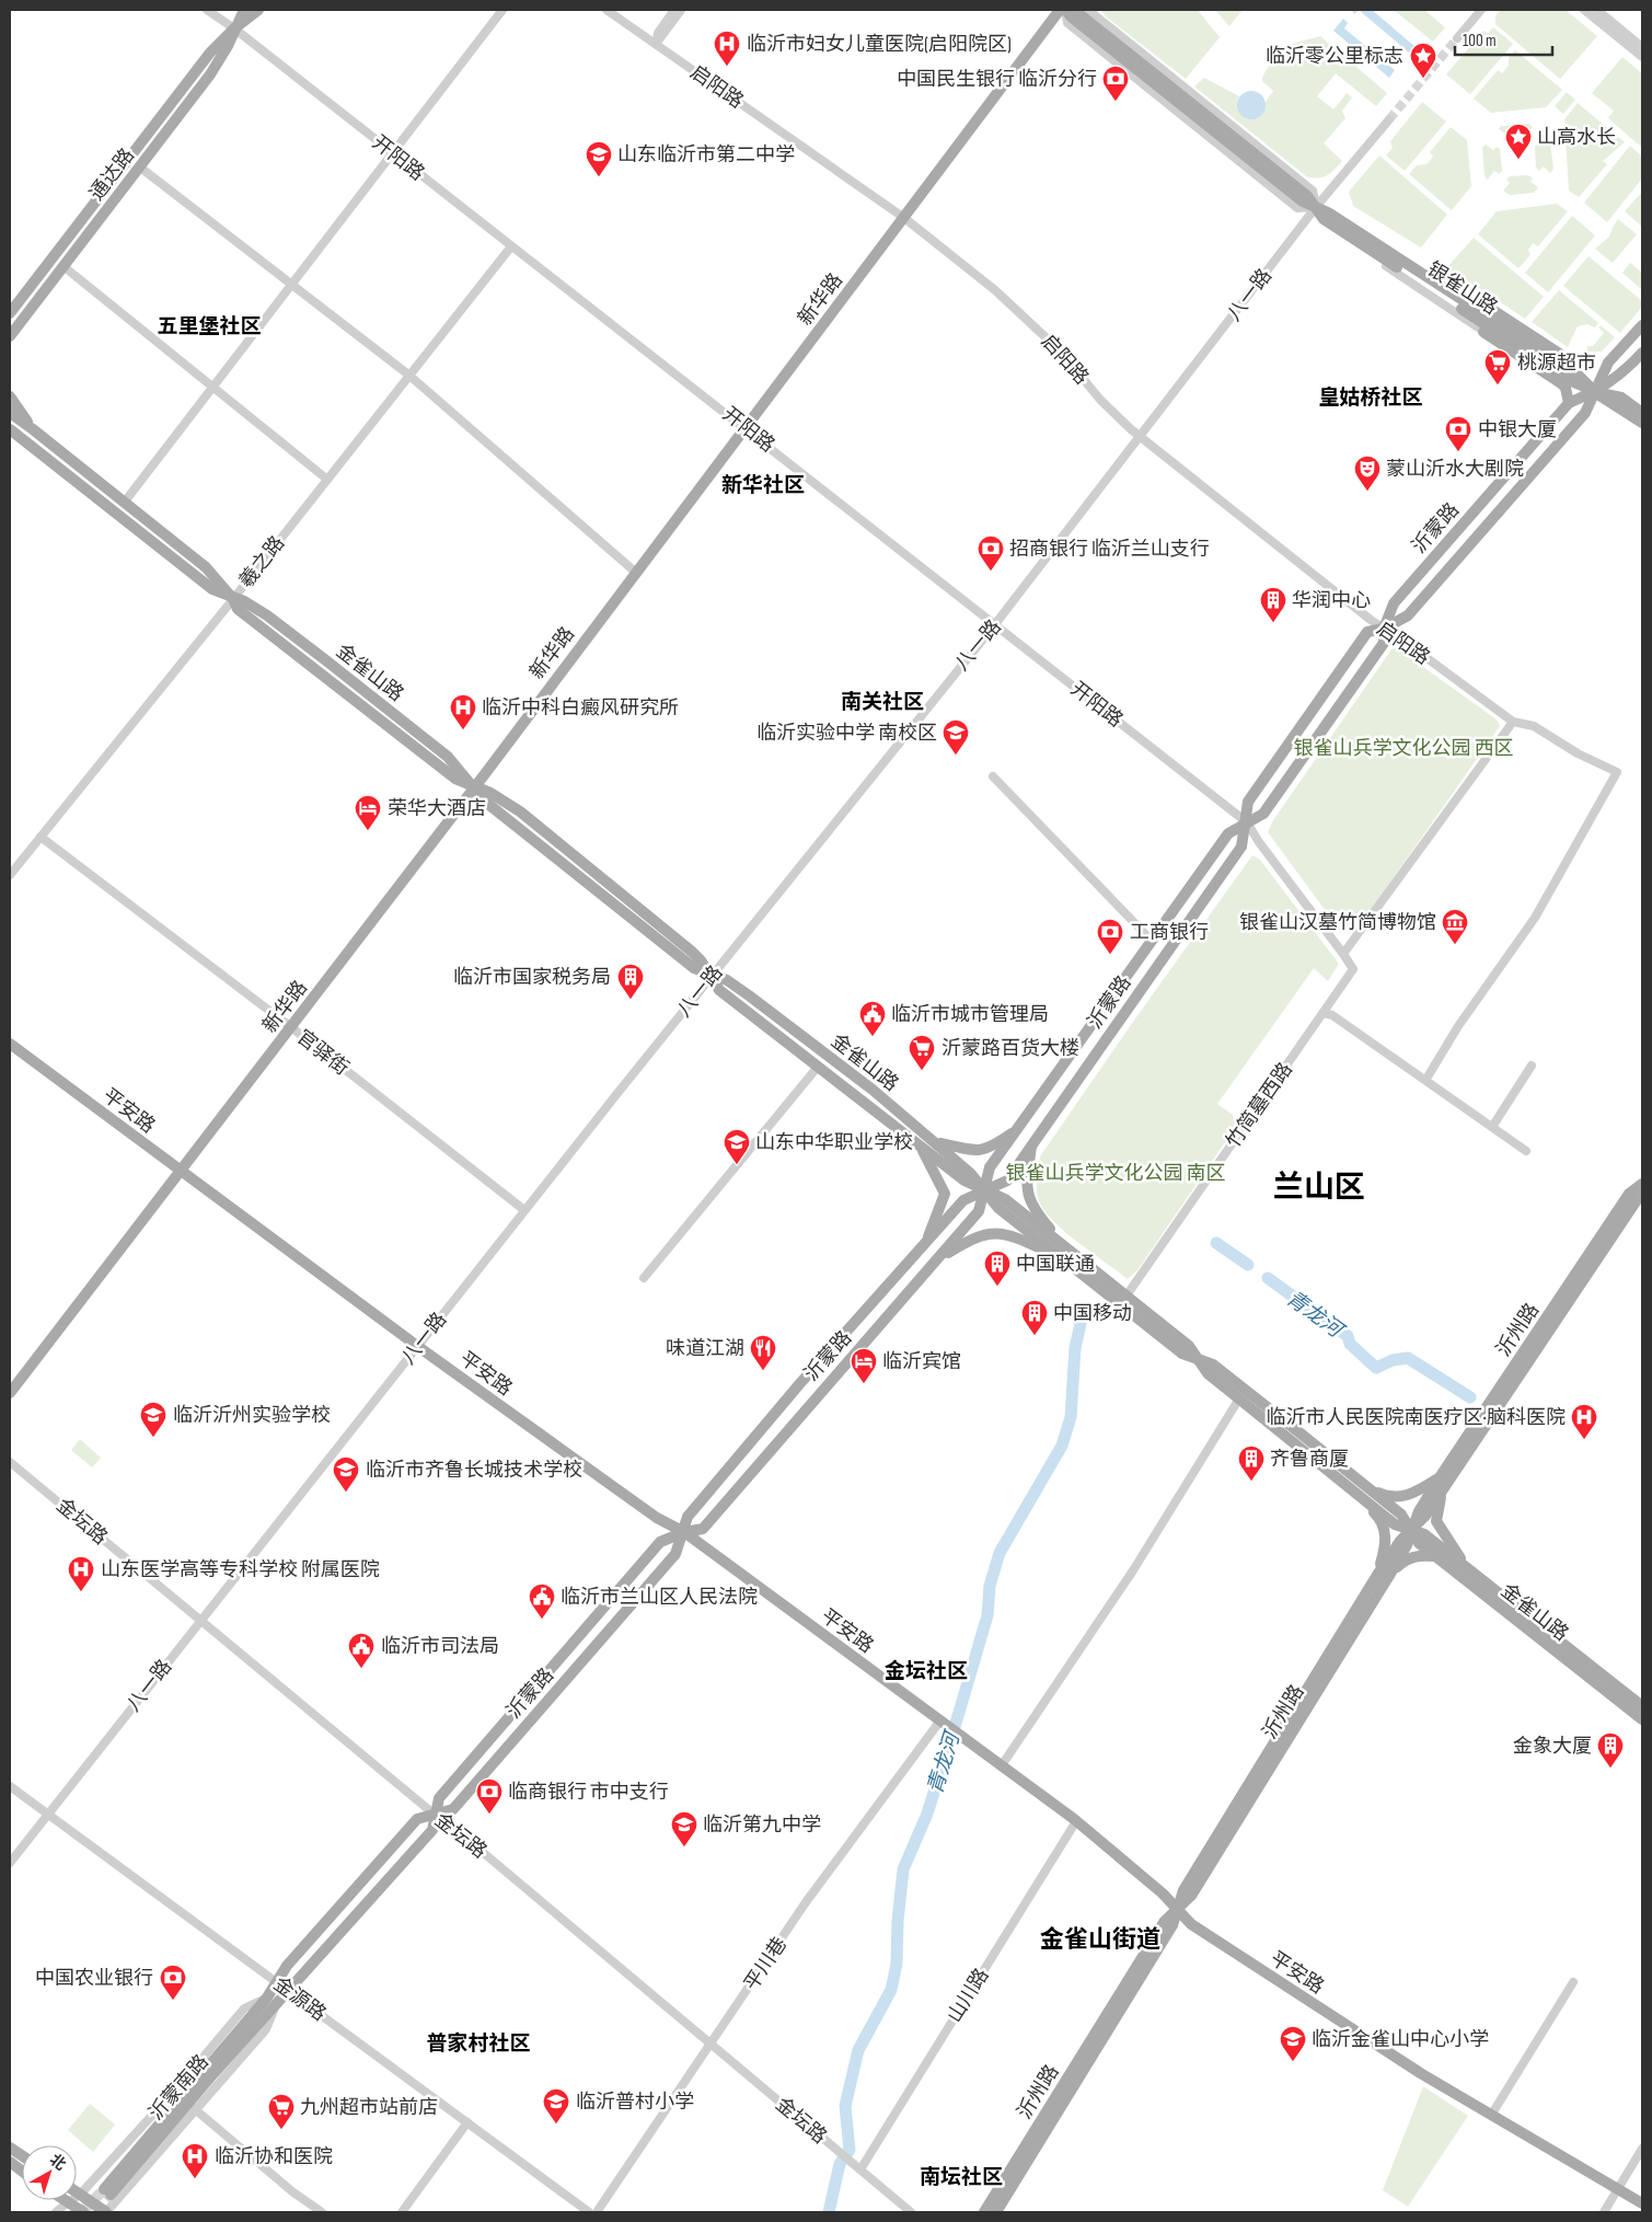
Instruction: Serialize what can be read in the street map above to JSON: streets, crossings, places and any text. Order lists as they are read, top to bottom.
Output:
{
  "streets": {
    "main road": [
      "通达路",
      "银雀山路",
      "新华路",
      "沂蒙路",
      "金雀山路",
      "平安路",
      "沂州路",
      "沂蒙南路"
    ],
    "street": [
      "启阳路",
      "开阳路",
      "八一路",
      "羲之路",
      "官驿街",
      "竹简墓西路",
      "金坛路",
      "平川巷",
      "山川路",
      "金源路"
    ]
  },
  "crossings": [
    ["启阳路", "八一路"],
    ["启阳路", "新华路"],
    ["启阳路", "沂蒙路"],
    ["开阳路", "通达路"],
    ["开阳路", "八一路"],
    ["开阳路", "新华路"],
    ["开阳路", "沂蒙路"],
    ["开阳路", "羲之路"],
    ["开阳路", "竹简墓西路"],
    ["银雀山路", "八一路"],
    ["银雀山路", "沂蒙路"],
    ["八一路", "金雀山路"],
    ["八一路", "官驿街"],
    ["八一路", "平安路"],
    ["八一路", "金坛路"],
    ["八一路", "金源路"],
    ["新华路", "金雀山路"],
    ["新华路", "官驿街"],
    ["新华路", "平安路"],
    ["沂蒙路", "金雀山路"],
    ["沂蒙路", "平安路"],
    ["沂蒙路", "金坛路"],
    ["沂蒙路", "金源路"],
    ["沂蒙路", "沂蒙南路"],
    ["羲之路", "金雀山路"],
    ["羲之路", "官驿街"],
    ["金雀山路", "竹简墓西路"],
    ["金雀山路", "沂州路"],
    ["平安路", "沂州路"],
    ["平安路", "平川巷"],
    ["平安路", "山川路"],
    ["金坛路", "平川巷"],
    ["金坛路", "山川路"]
  ],
  "districts": [
    "五里堡社区",
    "皇姑桥社区",
    "新华社区",
    "南关社区",
    "兰山区",
    "金坛社区",
    "金雀山街道",
    "普家村社区",
    "南坛社区"
  ],
  "water": ["青龙河"],
  "parks": ["银雀山兵学文化公园 西区", "银雀山兵学文化公园 南区"],
  "places": {
    "hospital": [
      "临沂市妇女儿童医院(启阳院区)",
      "临沂中科白癜风研究所",
      "临沂市人民医院南医疗区·脑科医院",
      "山东医学高等专科学校 附属医院",
      "临沂协和医院"
    ],
    "place": ["临沂零公里标志", "山高水长"],
    "bank": [
      "中国民生银行 临沂分行",
      "中银大厦",
      "招商银行 临沂兰山支行",
      "工商银行",
      "临商银行 市中支行",
      "中国农业银行"
    ],
    "school or university": [
      "山东临沂市第二中学",
      "临沂实验中学 南校区",
      "山东中华职业学校",
      "临沂沂州实验学校",
      "临沂市齐鲁长城技术学校",
      "临沂第九中学",
      "临沂金雀山中心小学",
      "临沂普村小学"
    ],
    "supermarket": ["桃源超市", "沂蒙路百货大楼", "九州超市站前店"],
    "theatre": ["蒙山沂水大剧院"],
    "building": [
      "华润中心",
      "临沂市国家税务局",
      "中国联通",
      "中国移动",
      "齐鲁商厦",
      "金象大厦"
    ],
    "hotel": ["荣华大酒店", "临沂宾馆"],
    "museum": ["银雀山汉墓竹简博物馆"],
    "public building": ["临沂市城市管理局", "临沂市兰山区人民法院", "临沂市司法局"],
    "restaurant": ["味道江湖"]
  },
  "scale_bar": "100 m",
  "north": "top right"
}
